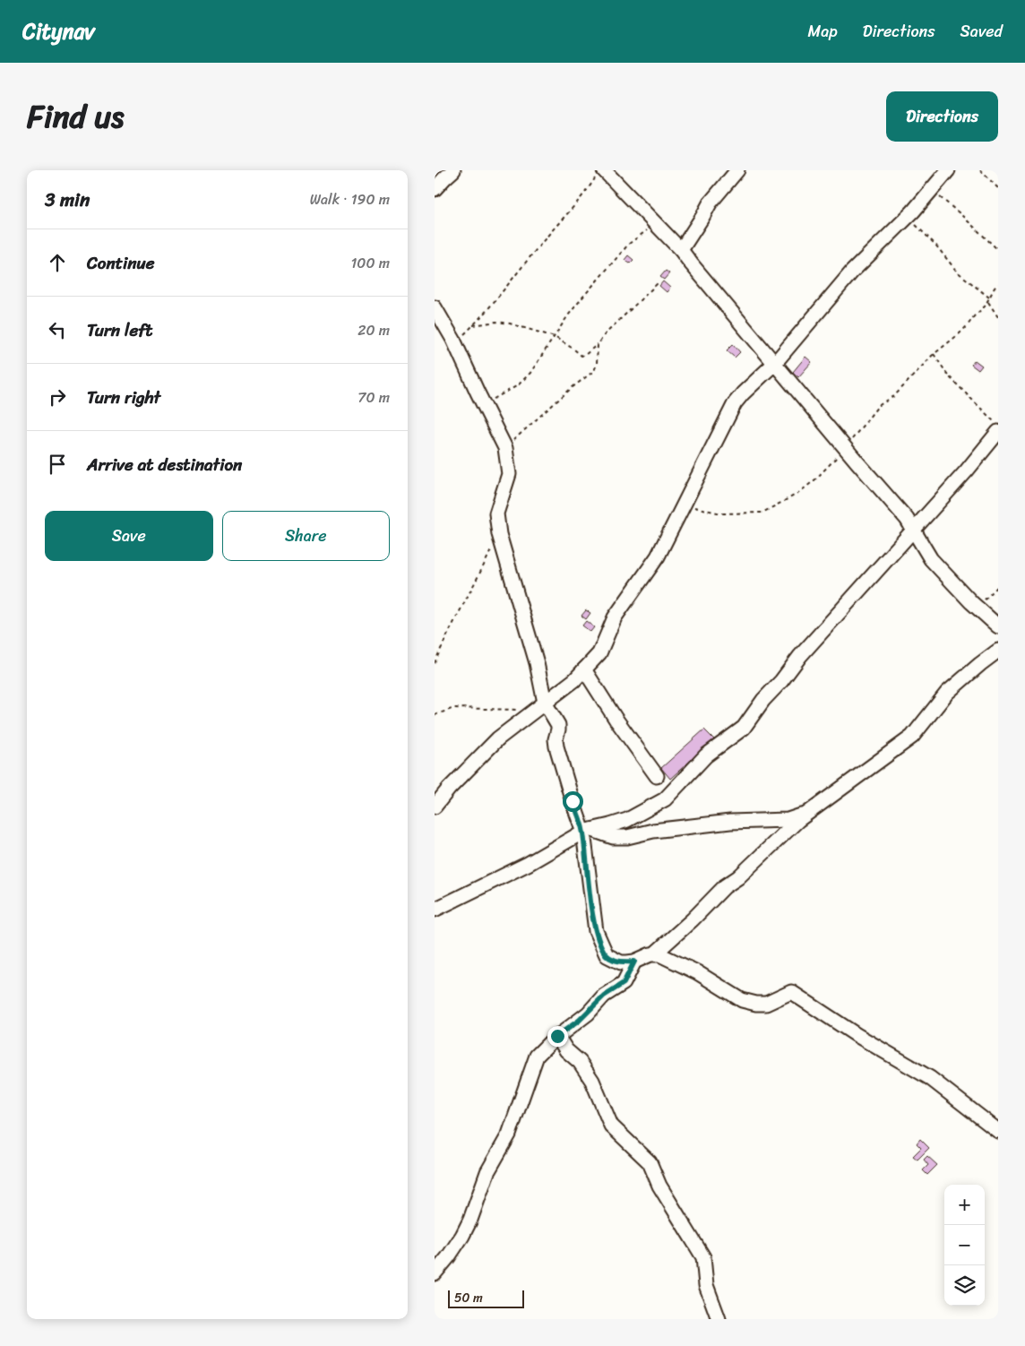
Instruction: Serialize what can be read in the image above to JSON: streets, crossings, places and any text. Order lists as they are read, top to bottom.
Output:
{
  "scale_bar": "50 m",
  "page": {
    "header": "Citynav",
    "nav": ["Map", "Directions", "Saved"],
    "title": "Find us",
    "buttons": [
      "Directions",
      ["Save", "Share"]
    ],
    "heading": ["3 min", "Walk · 190 m"],
    "list": [
      ["Continue", "100 m"],
      ["Turn left", "20 m"],
      ["Turn right", "70 m"],
      "Arrive at destination"
    ],
    "map_buttons": ["+", "−"],
    "scale": "50 m"
  }
}
